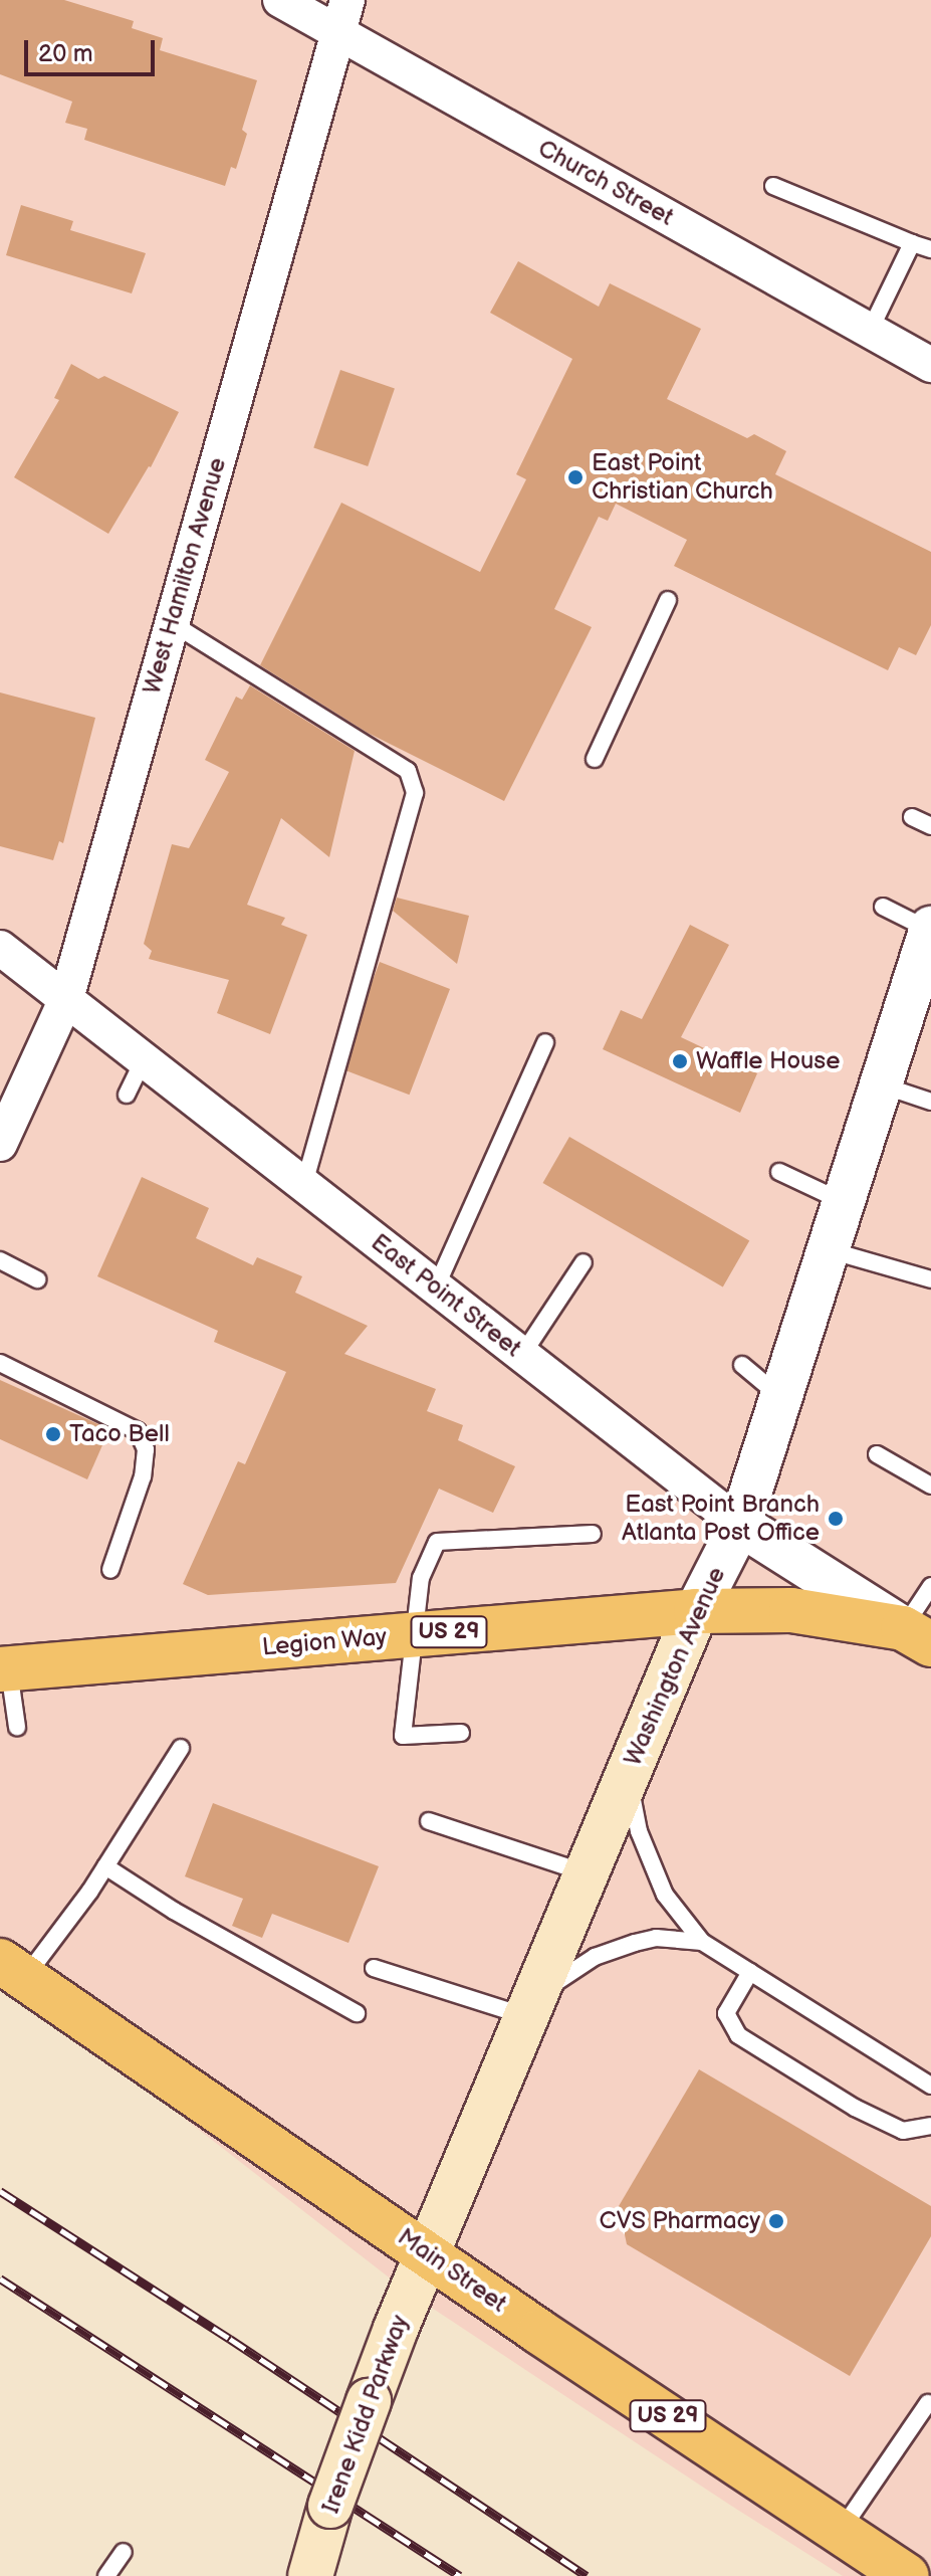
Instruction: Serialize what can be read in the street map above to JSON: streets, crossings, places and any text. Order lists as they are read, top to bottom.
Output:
{
  "streets": {
    "main road": [
      "US 29",
      "Legion Way",
      "Washington Avenue",
      "Main Street",
      "Irene Kidd Parkway"
    ],
    "street": ["Church Street", "West Hamilton Avenue", "East Point Street"]
  },
  "crossings": [
    ["Church Street", "West Hamilton Avenue"],
    ["West Hamilton Avenue", "East Point Street"],
    ["East Point Street", "US 29"],
    ["East Point Street", "Washington Avenue"],
    ["US 29", "Legion Way"],
    ["US 29", "Washington Avenue"],
    ["Legion Way", "Washington Avenue"],
    ["Washington Avenue", "Main Street"],
    ["Washington Avenue", "Irene Kidd Parkway"],
    ["Main Street", "Irene Kidd Parkway"]
  ],
  "places": [
    "East Point Christian Church",
    "Waffle House",
    "Taco Bell",
    "East Point Branch Atlanta Post Office",
    "CVS Pharmacy"
  ],
  "scale_bar": "20 m"
}
